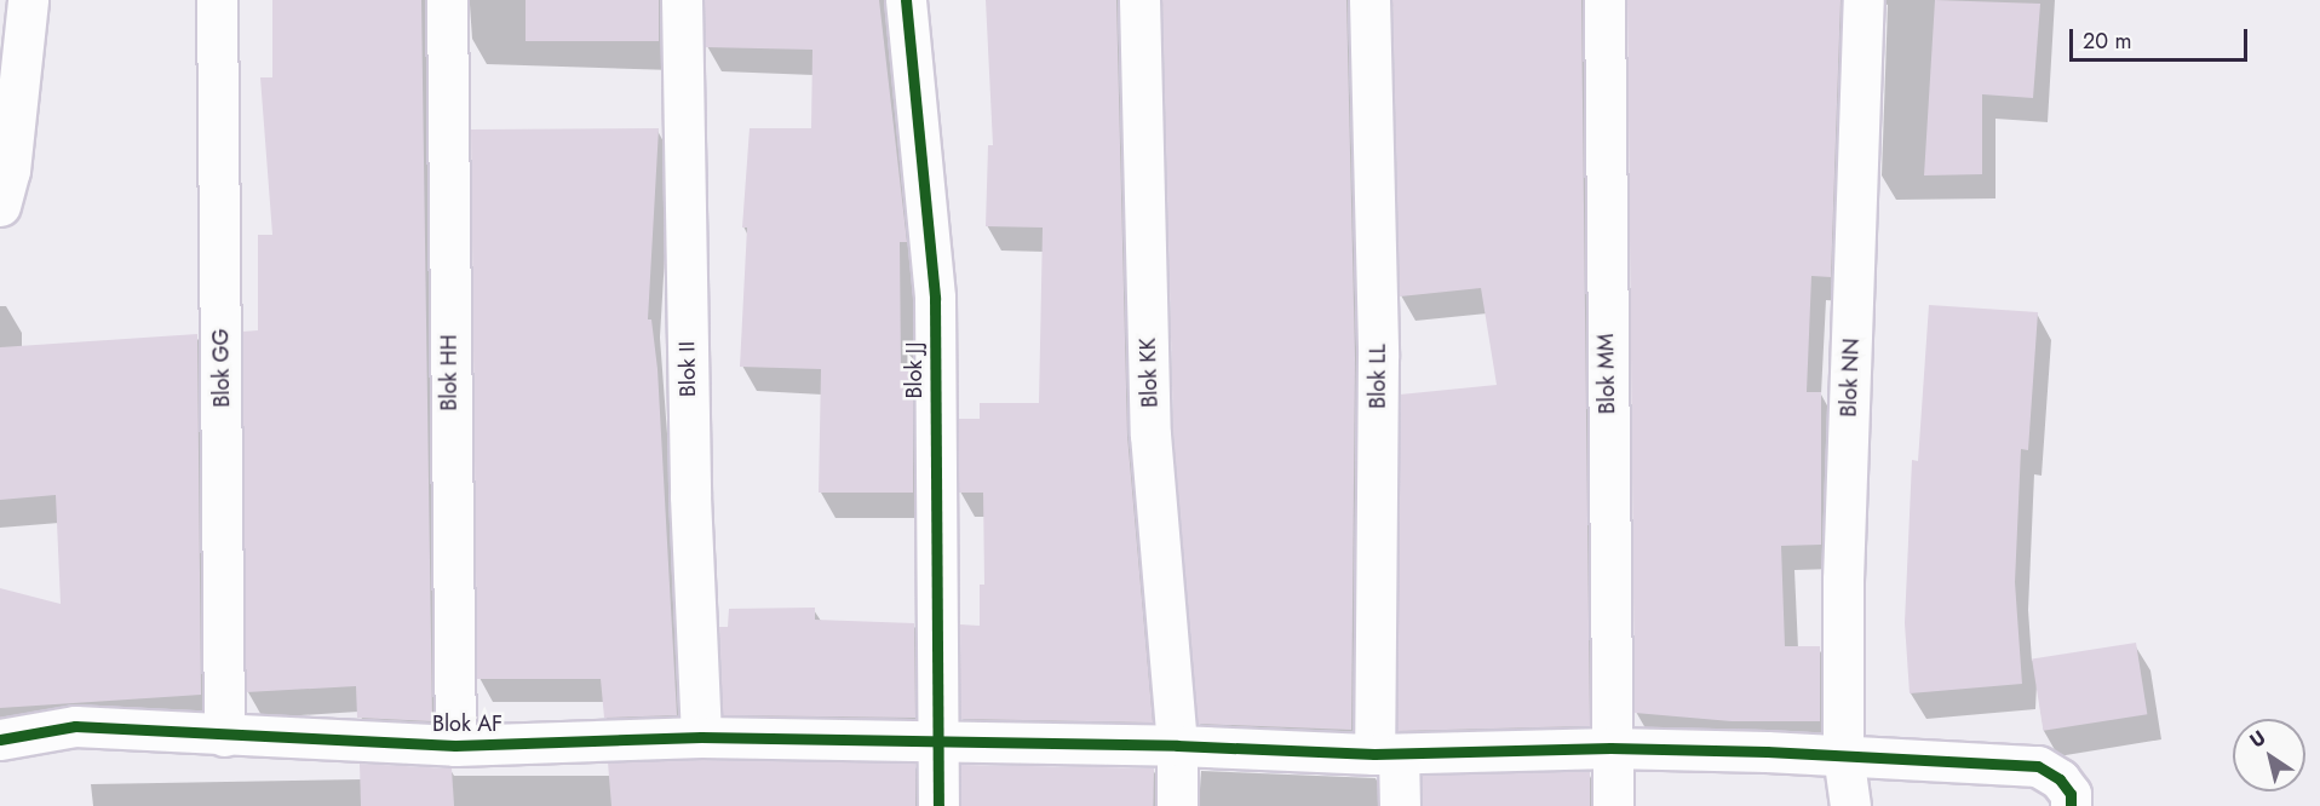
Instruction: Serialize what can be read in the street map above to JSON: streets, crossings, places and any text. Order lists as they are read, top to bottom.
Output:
{
  "streets": {
    "street": [
      "Blok GG",
      "Blok II",
      "Blok JJ",
      "Blok HH",
      "Blok KK",
      "Blok MM",
      "Blok LL",
      "Blok NN",
      "Blok AF"
    ]
  },
  "crossings": [
    ["Blok GG", "Blok AF"],
    ["Blok II", "Blok AF"],
    ["Blok JJ", "Blok AF"],
    ["Blok HH", "Blok AF"],
    ["Blok KK", "Blok AF"],
    ["Blok MM", "Blok AF"],
    ["Blok LL", "Blok AF"],
    ["Blok NN", "Blok AF"]
  ],
  "scale_bar": "20 m",
  "north": "top left"
}
